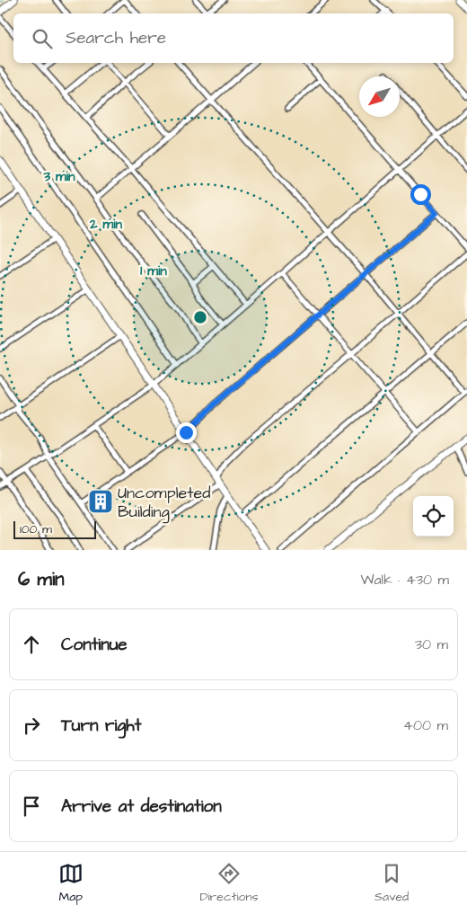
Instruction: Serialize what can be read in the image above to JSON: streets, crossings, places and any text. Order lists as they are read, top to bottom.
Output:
{
  "places": {
    "building": ["Uncompleted Building"]
  },
  "scale_bar": "100 m",
  "north": "bottom left",
  "page": {
    "search": "Search here",
    "scale": "100 m",
    "heading": ["6 min", "Walk · 430 m"],
    "list": [
      ["Continue", "30 m"],
      ["Turn right", "400 m"],
      "Arrive at destination"
    ],
    "nav": ["Map", "Directions", "Saved"]
  },
  "rings": ["3 min", "2 min", "1 min"]
}
